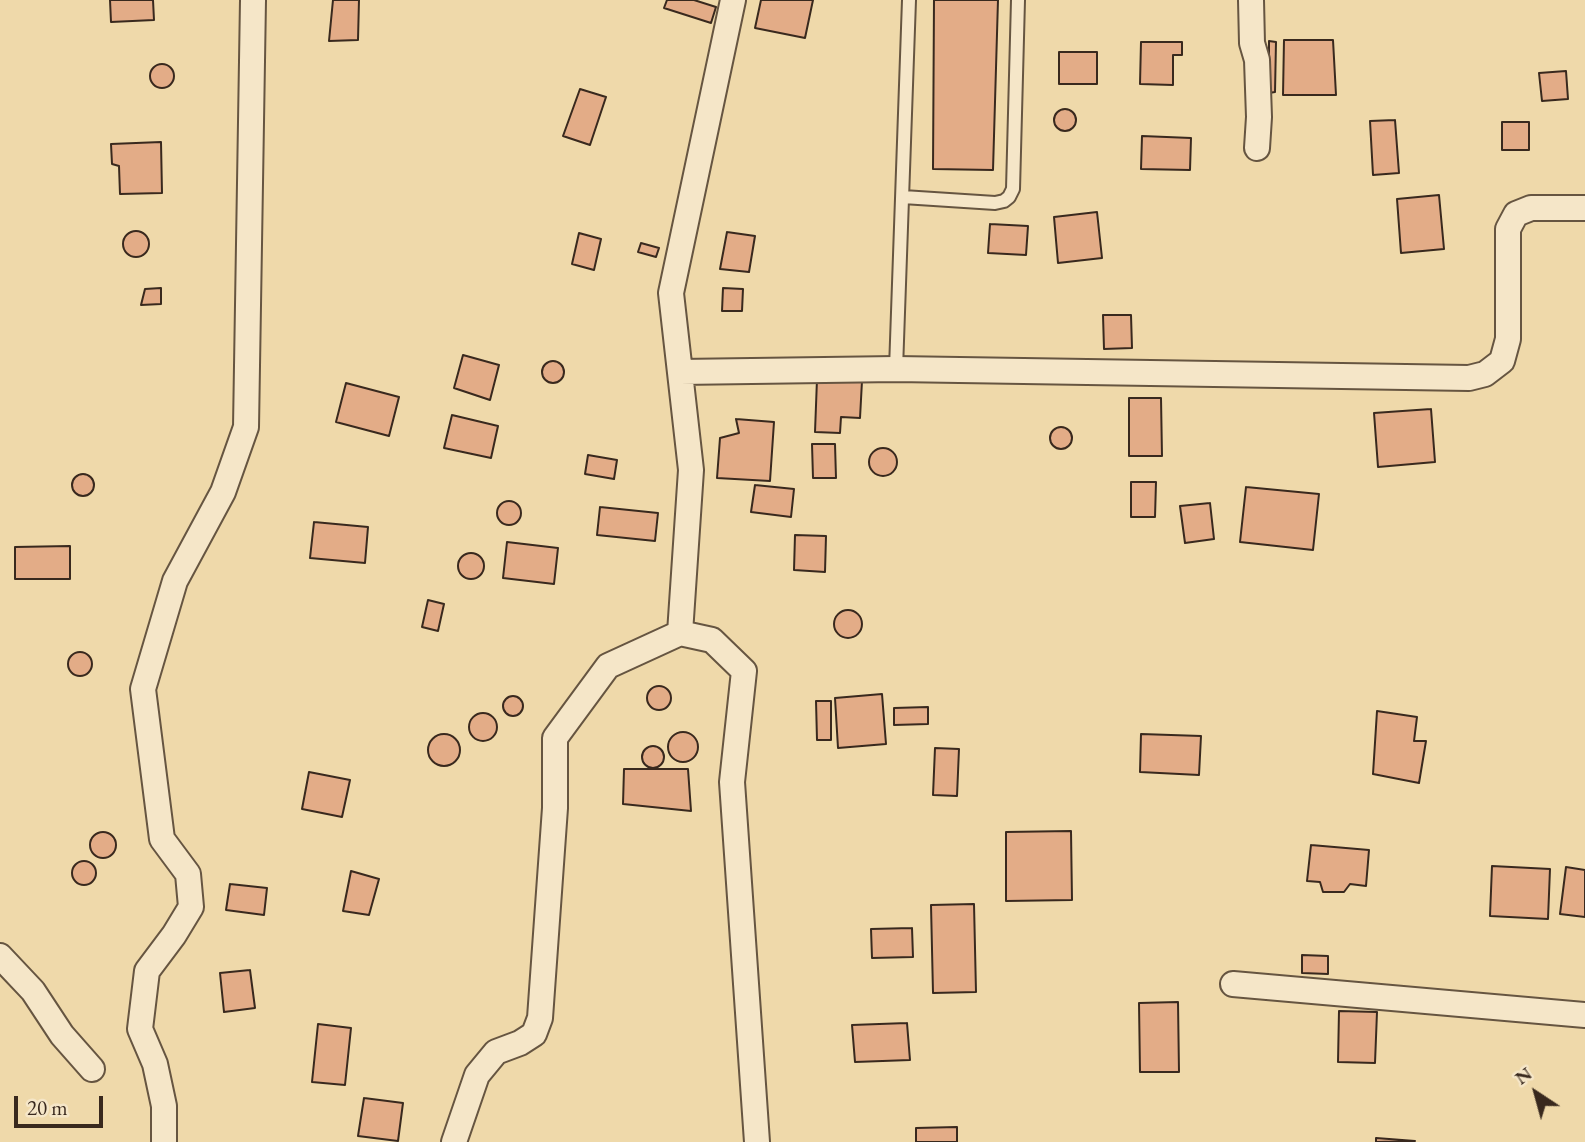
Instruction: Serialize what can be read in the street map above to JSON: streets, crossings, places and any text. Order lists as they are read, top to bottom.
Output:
{
  "scale_bar": "20 m",
  "north": "top left"
}
